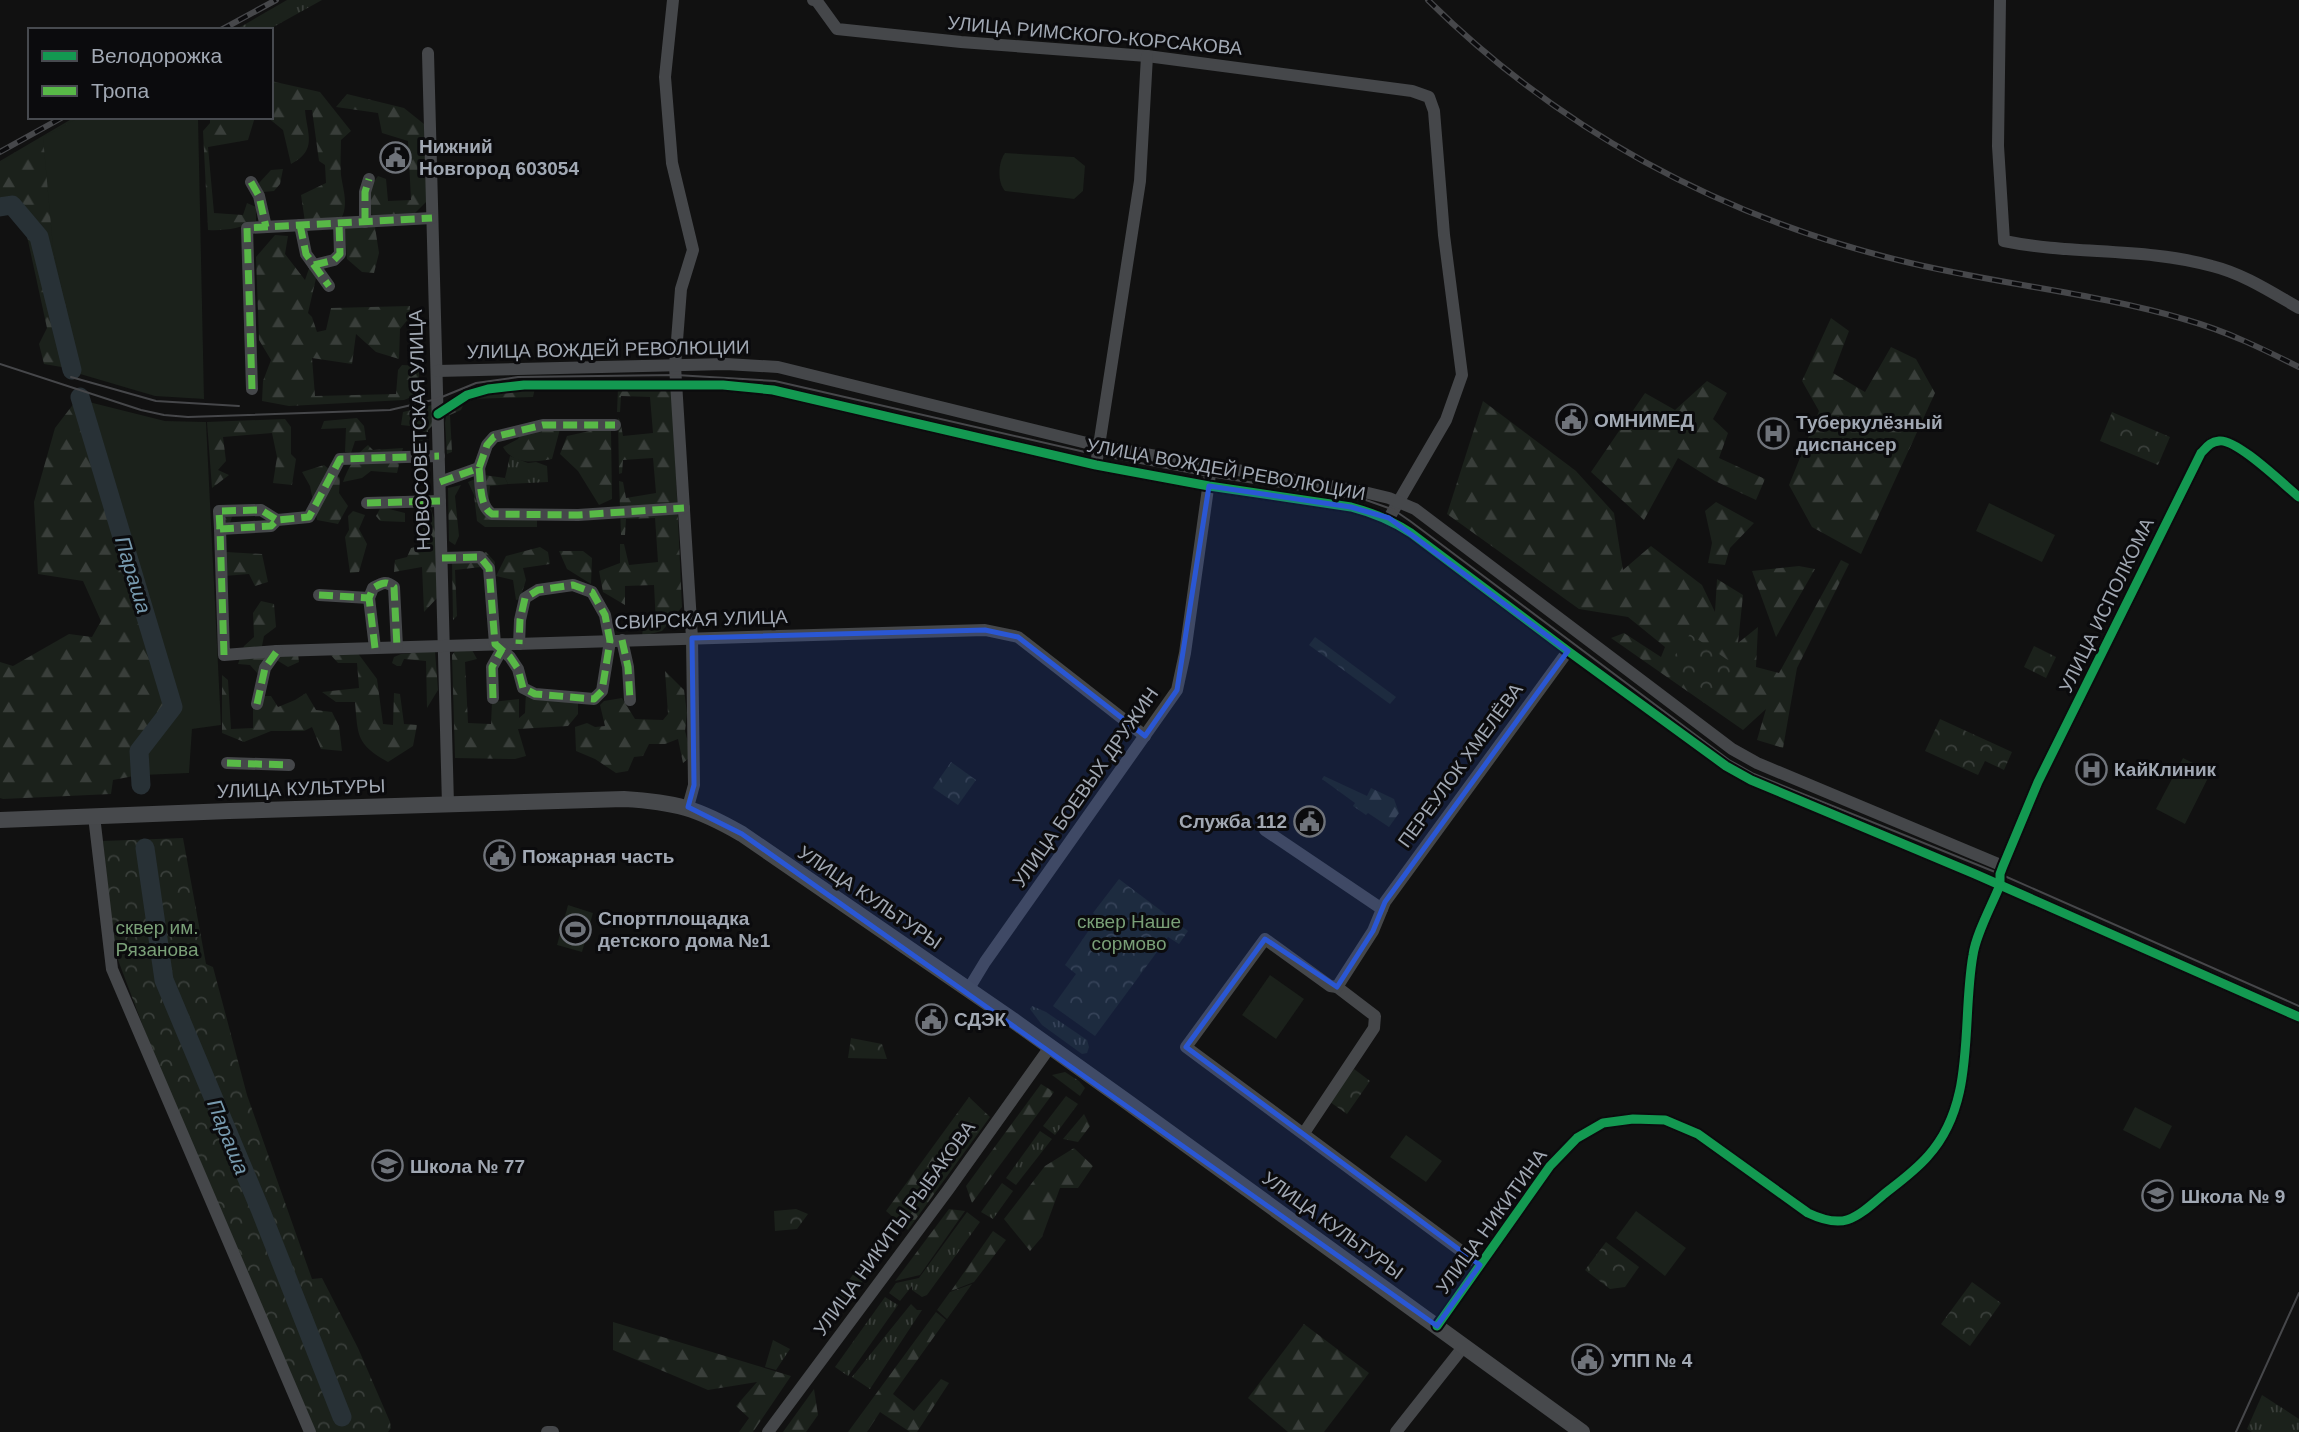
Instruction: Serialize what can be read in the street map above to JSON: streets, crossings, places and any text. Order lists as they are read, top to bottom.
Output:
{
  "streets": {
    "main road": ["УЛИЦА КУЛЬТУРЫ"],
    "street": [
      "УЛИЦА РИМСКОГО-КОРСАКОВА",
      "УЛИЦА ВОЖДЕЙ РЕВОЛЮЦИИ",
      "НОВОСОВЕТСКАЯ УЛИЦА",
      "УЛИЦА ИСПОЛКОМА",
      "СВИРСКАЯ УЛИЦА",
      "ПЕРЕУЛОК ХМЕЛЁВА",
      "УЛИЦА БОЕВЫХ ДРУЖИН",
      "УЛИЦА НИКИТИНА",
      "УЛИЦА НИКИТЫ РЫБАКОВА"
    ]
  },
  "crossings": [
    ["УЛИЦА РИМСКОГО-КОРСАКОВА", "УЛИЦА ВОЖДЕЙ РЕВОЛЮЦИИ"],
    ["УЛИЦА ВОЖДЕЙ РЕВОЛЮЦИИ", "НОВОСОВЕТСКАЯ УЛИЦА"],
    ["УЛИЦА ВОЖДЕЙ РЕВОЛЮЦИИ", "УЛИЦА ИСПОЛКОМА"],
    ["УЛИЦА ВОЖДЕЙ РЕВОЛЮЦИИ", "ПЕРЕУЛОК ХМЕЛЁВА"],
    ["УЛИЦА ВОЖДЕЙ РЕВОЛЮЦИИ", "УЛИЦА БОЕВЫХ ДРУЖИН"],
    ["НОВОСОВЕТСКАЯ УЛИЦА", "СВИРСКАЯ УЛИЦА"],
    ["НОВОСОВЕТСКАЯ УЛИЦА", "УЛИЦА КУЛЬТУРЫ"],
    ["УЛИЦА ИСПОЛКОМА", "УЛИЦА НИКИТИНА"],
    ["СВИРСКАЯ УЛИЦА", "УЛИЦА БОЕВЫХ ДРУЖИН"],
    ["УЛИЦА БОЕВЫХ ДРУЖИН", "УЛИЦА КУЛЬТУРЫ"],
    ["УЛИЦА КУЛЬТУРЫ", "УЛИЦА НИКИТИНА"],
    ["УЛИЦА КУЛЬТУРЫ", "УЛИЦА НИКИТЫ РЫБАКОВА"]
  ],
  "water": ["Параша"],
  "parks": ["сквер Наше сормово", "сквер им. Рязанова"],
  "places": {
    "public building": [
      "Нижний Новгород 603054",
      "ОМНИМЕД",
      "Служба 112",
      "Пожарная часть",
      "СДЭК",
      "УПП № 4"
    ],
    "hospital": ["Туберкулёзный диспансер", "КайКлиник"],
    "sports": ["Спортплощадка детского дома №1"],
    "school or university": ["Школа № 77", "Школа № 9"]
  },
  "legend": ["Велодорожка", "Тропа"]
}
